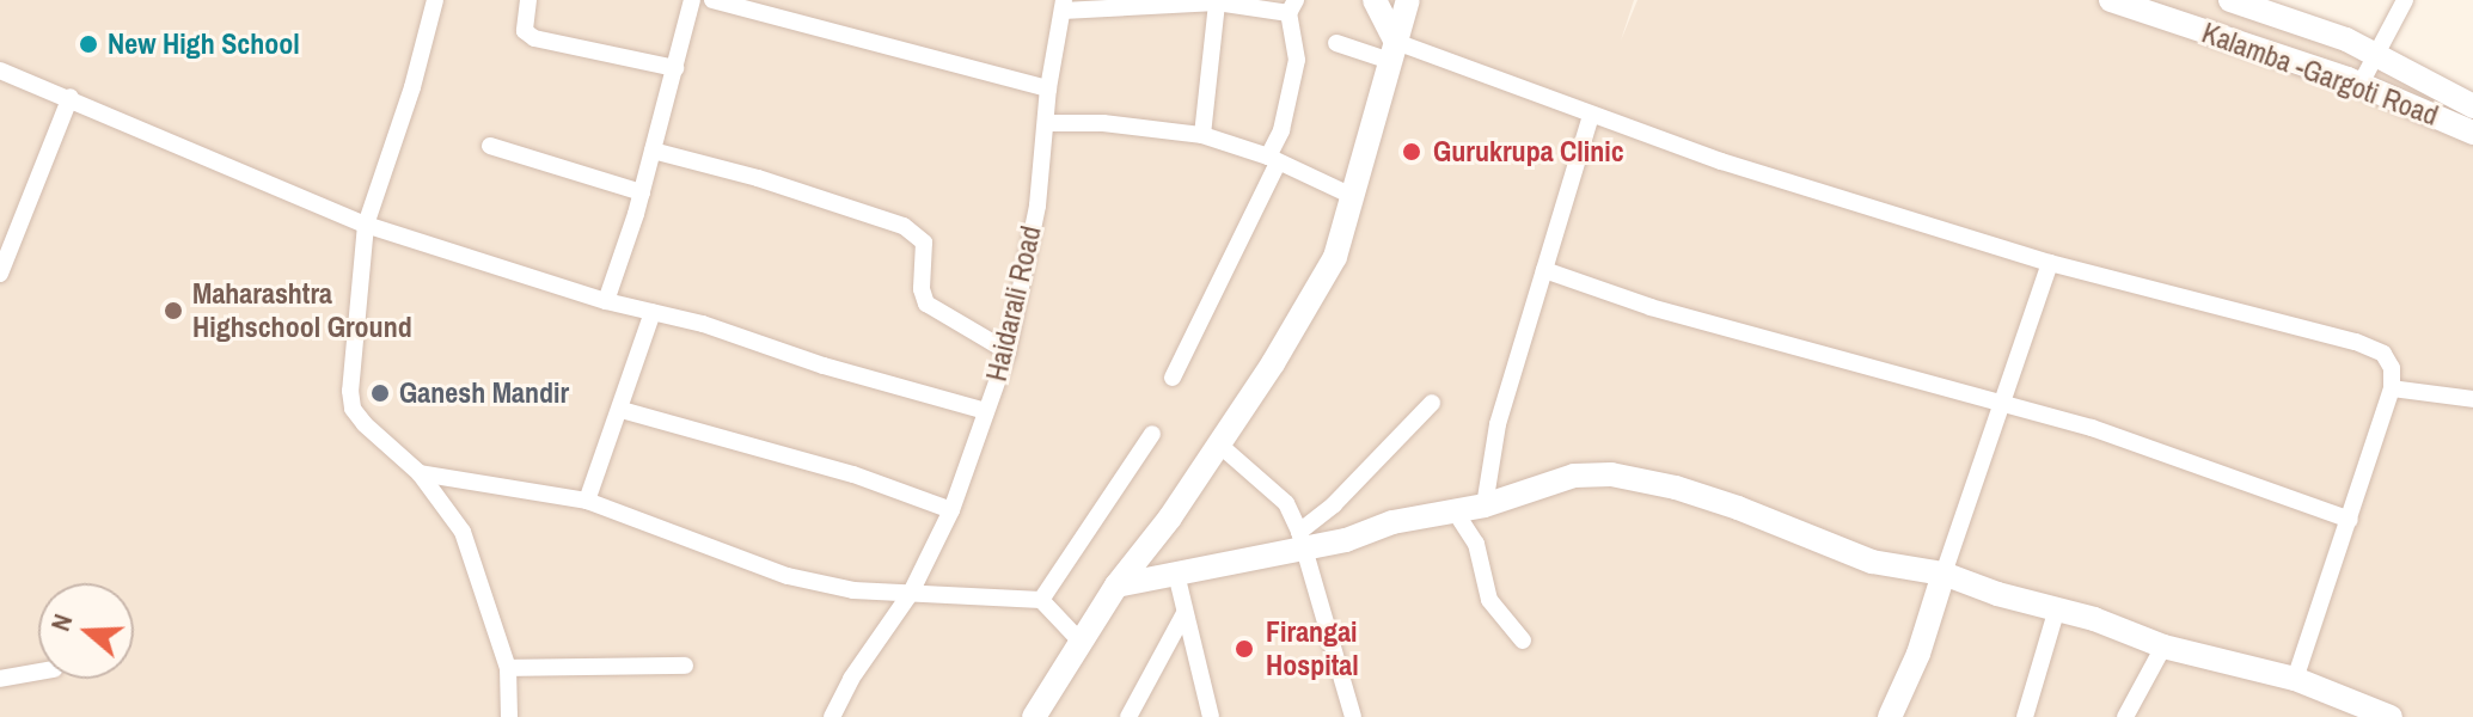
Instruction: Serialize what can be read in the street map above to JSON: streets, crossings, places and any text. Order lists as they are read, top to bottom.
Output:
{
  "streets": {
    "street": ["Kalamba -Gargoti Road", "Haidarali Road"]
  },
  "places": [
    "New High School",
    "Gurukrupa Clinic",
    "Maharashtra Highschool Ground",
    "Ganesh Mandir",
    "Firangai Hospital"
  ],
  "north": "left"
}
